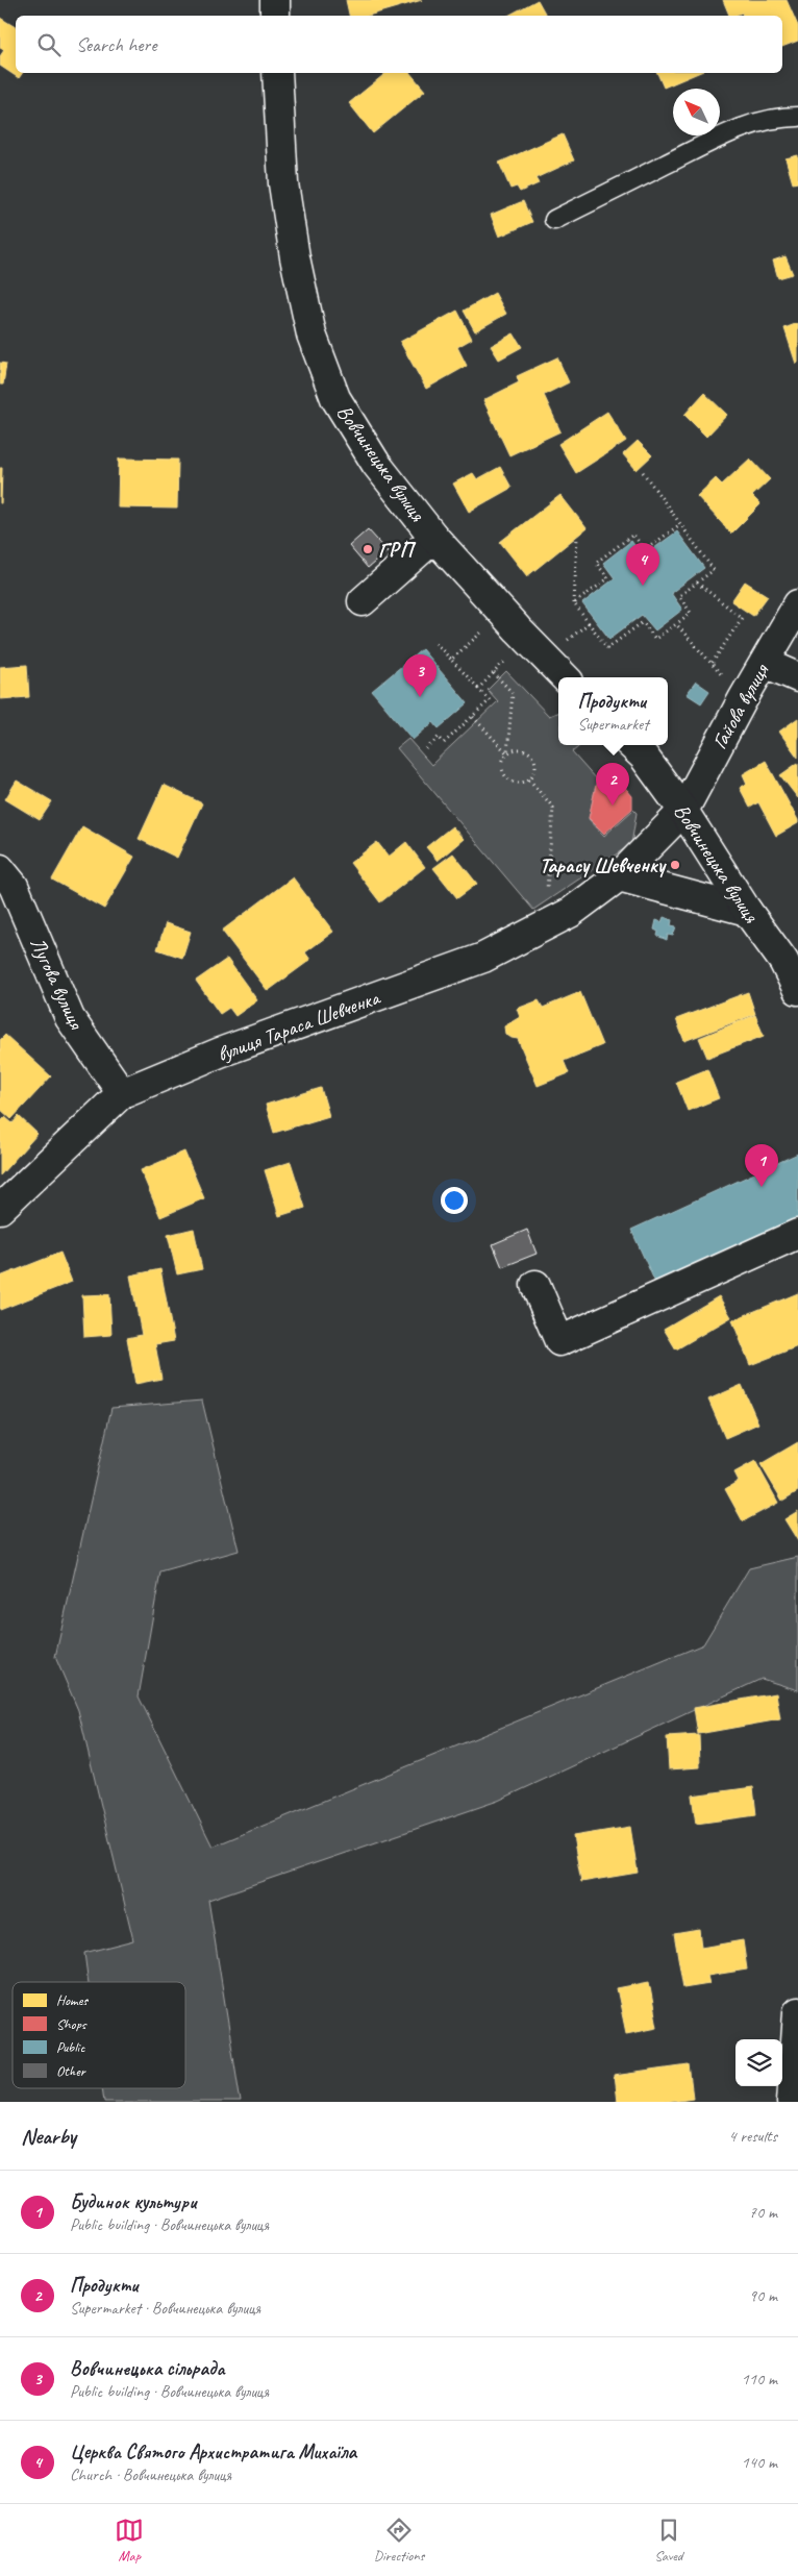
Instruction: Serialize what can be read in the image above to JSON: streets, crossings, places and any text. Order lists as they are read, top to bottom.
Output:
{
  "streets": {
    "street": [
      "Вовчинецька вулиця",
      "Гайова вулиця",
      "Лугова вулиця",
      "вулиця Тараса Шевченка"
    ]
  },
  "crossings": [
    ["Вовчинецька вулиця", "Гайова вулиця"],
    ["Вовчинецька вулиця", "вулиця Тараса Шевченка"],
    ["Гайова вулиця", "вулиця Тараса Шевченка"],
    ["Лугова вулиця", "вулиця Тараса Шевченка"]
  ],
  "places": ["ГРП", "Тарасу Шевченку"],
  "legend": [
    "Homes",
    "Shops",
    "Public",
    "Other"
  ],
  "north": "top left",
  "page": {
    "search": "Search here",
    "pins": [
      "4",
      "3",
      "2",
      "1"
    ],
    "popup": ["Продукти", "Supermarket"],
    "heading": ["Nearby", "4 results"],
    "list": [
      {
        "mark": "1",
        "name": "Будинок культури",
        "note": "Public building · Вовчинецька вулиця",
        "value": "70 m"
      },
      {
        "mark": "2",
        "name": "Продукти",
        "note": "Supermarket · Вовчинецька вулиця",
        "value": "90 m"
      },
      {
        "mark": "3",
        "name": "Вовчинецька сільрада",
        "note": "Public building · Вовчинецька вулиця",
        "value": "110 m"
      },
      {
        "mark": "4",
        "name": "Церква Святого Архистратига Михаїла",
        "note": "Church · Вовчинецька вулиця",
        "value": "140 m"
      }
    ],
    "nav": ["Map", "Directions", "Saved"]
  }
}
